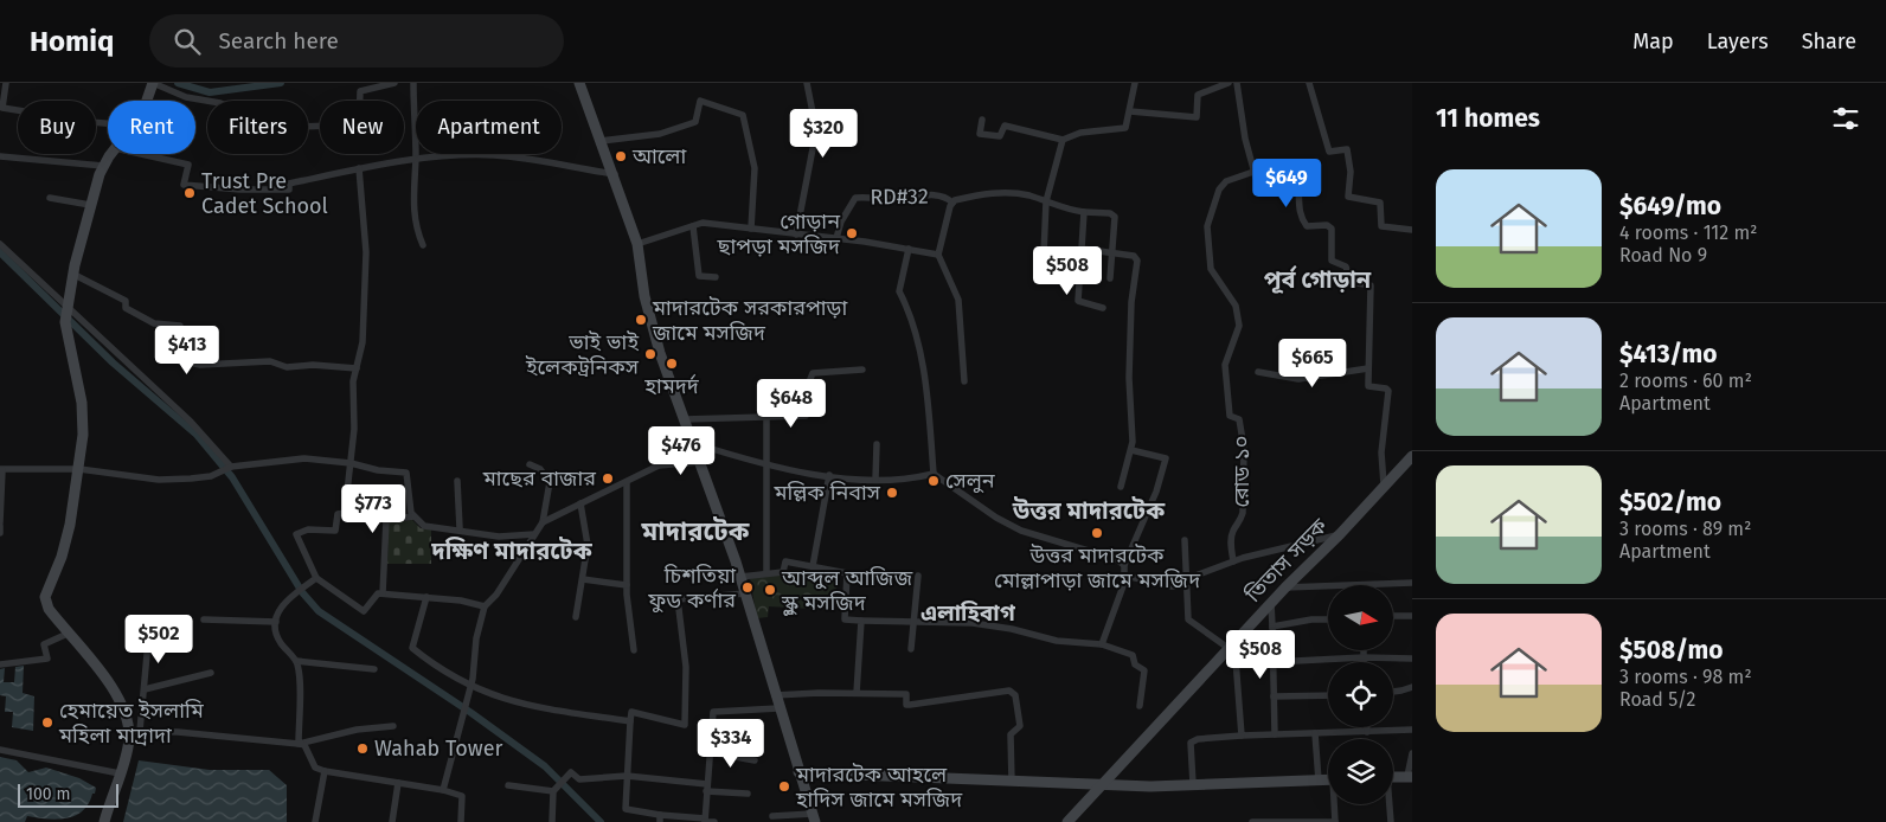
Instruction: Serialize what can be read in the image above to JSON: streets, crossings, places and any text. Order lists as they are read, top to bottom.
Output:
{
  "streets": {
    "street": ["RD#32", "রোড ১০", "তিতাস সড়ক"]
  },
  "districts": [
    "পূর্ব গোড়ান",
    "উত্তর মাদারটেক",
    "মাদারটেক",
    "দক্ষিণ মাদারটেক",
    "এলাহিবাগ"
  ],
  "places": [
    "আলো",
    "Trust Pre Cadet School",
    "গোড়ান ছাপড়া মসজিদ",
    "মাদারটেক সরকারপাড়া জামে মসজিদ",
    "ভাই ভাই ইলেকট্রনিকস",
    "হামদর্দ",
    "মাছের বাজার",
    "সেলুন",
    "মল্লিক নিবাস",
    "উত্তর মাদারটেক মোল্লাপাড়া জামে মসজিদ",
    "চিশতিয়া ফুড কর্ণার",
    "আব্দুল আজিজ স্কুল মসজিদ",
    "হেমায়েত ইসলামি মহিলা মাদ্রাদা",
    "Wahab Tower",
    "মাদারটেক আহলে হাদিস জামে মসজিদ"
  ],
  "scale_bar": "100 m",
  "north": "right",
  "page": {
    "header": "Homiq",
    "search": "Search here",
    "nav": ["Map", "Layers", "Share"],
    "heading": "11 homes",
    "chip": [
      "Buy",
      "Rent",
      "Filters",
      "New",
      "Apartment"
    ],
    "price": [
      "$320",
      "$649",
      "$508",
      "$413",
      "$665",
      "$648",
      "$476",
      "$773",
      "$502",
      "$508",
      "$334"
    ],
    "list": [
      {
        "name": "$649/mo",
        "note": "4 rooms · 112 m² · Road No 9"
      },
      {
        "name": "$413/mo",
        "note": "2 rooms · 60 m² · Apartment"
      },
      {
        "name": "$502/mo",
        "note": "3 rooms · 89 m² · Apartment"
      },
      {
        "name": "$508/mo",
        "note": "3 rooms · 98 m² · Road 5/2"
      }
    ],
    "scale": "100 m"
  }
}
